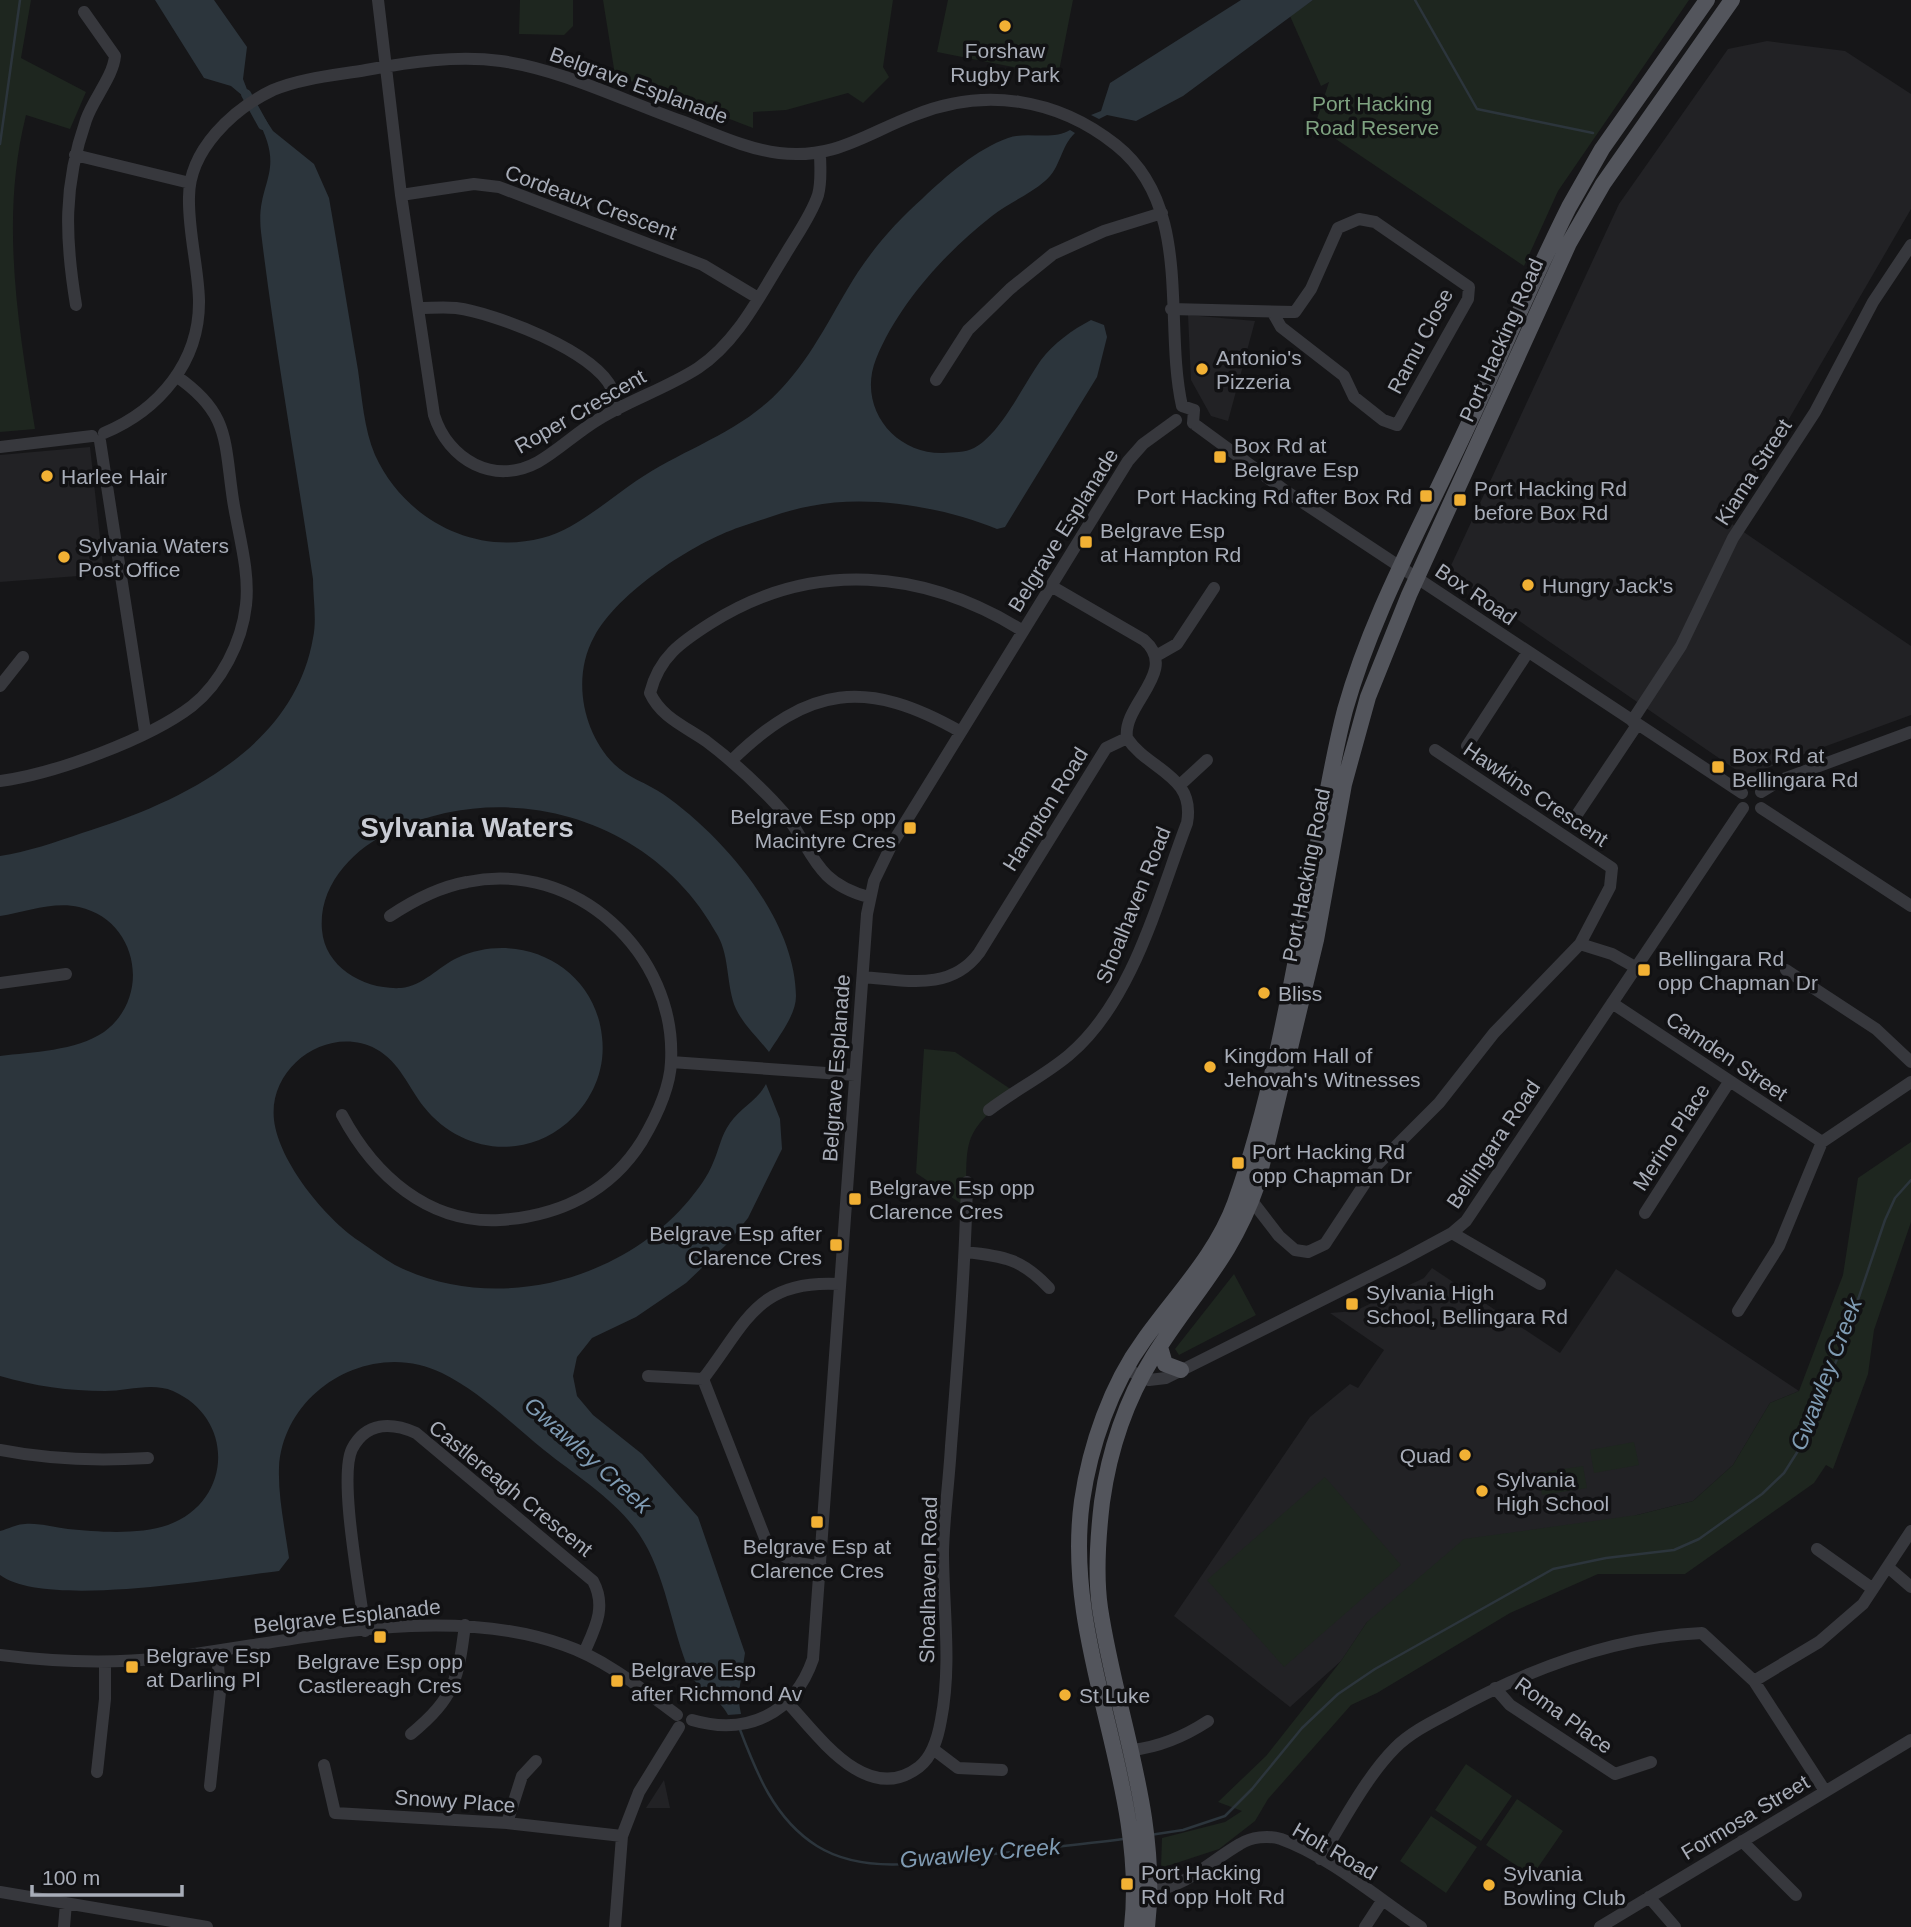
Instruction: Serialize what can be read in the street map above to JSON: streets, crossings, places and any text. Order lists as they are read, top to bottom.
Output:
{
  "streets": {
    "main road": ["Port Hacking Road"],
    "street": [
      "Belgrave Esplanade",
      "Cordeaux Crescent",
      "Ramu Close",
      "Roper Crescent",
      "Kiama Street",
      "Box Road",
      "Hawkins Crescent",
      "Hampton Road",
      "Shoalhaven Road",
      "Camden Street",
      "Merino Place",
      "Bellingara Road",
      "Castlereagh Crescent",
      "Roma Place",
      "Snowy Place",
      "Formosa Street",
      "Holt Road"
    ]
  },
  "crossings": [
    ["Belgrave Esplanade", "Ramu Close"],
    ["Belgrave Esplanade", "Roper Crescent"],
    ["Belgrave Esplanade", "Box Road"],
    ["Belgrave Esplanade", "Hampton Road"],
    ["Belgrave Esplanade", "Castlereagh Crescent"],
    ["Cordeaux Crescent", "Roper Crescent"],
    ["Port Hacking Road", "Box Road"],
    ["Port Hacking Road", "Bellingara Road"],
    ["Port Hacking Road", "Holt Road"],
    ["Kiama Street", "Box Road"],
    ["Box Road", "Bellingara Road"],
    ["Camden Street", "Merino Place"],
    ["Camden Street", "Bellingara Road"]
  ],
  "districts": ["Sylvania Waters"],
  "water": ["Gwawley Creek"],
  "parks": ["Port Hacking Road Reserve"],
  "places": {
    "other": [
      "Forshaw Rugby Park",
      "Antonio's Pizzeria",
      "Harlee Hair",
      "Sylvania Waters Post Office",
      "Hungry Jack's",
      "Bliss",
      "Kingdom Hall of Jehovah's Witnesses",
      "Quad",
      "Sylvania High School",
      "St Luke",
      "Sylvania Bowling Club"
    ],
    "transit": [
      "Box Rd at Belgrave Esp",
      "Port Hacking Rd after Box Rd",
      "Port Hacking Rd before Box Rd",
      "Belgrave Esp at Hampton Rd",
      "Box Rd at Bellingara Rd",
      "Belgrave Esp opp Macintyre Cres",
      "Bellingara Rd opp Chapman Dr",
      "Port Hacking Rd opp Chapman Dr",
      "Belgrave Esp opp Clarence Cres",
      "Belgrave Esp after Clarence Cres",
      "Sylvania High School, Bellingara Rd",
      "Belgrave Esp at Clarence Cres",
      "Belgrave Esp opp Castlereagh Cres",
      "Belgrave Esp at Darling Pl",
      "Belgrave Esp after Richmond Av",
      "Port Hacking Rd opp Holt Rd"
    ]
  },
  "scale_bar": "100 m"
}
